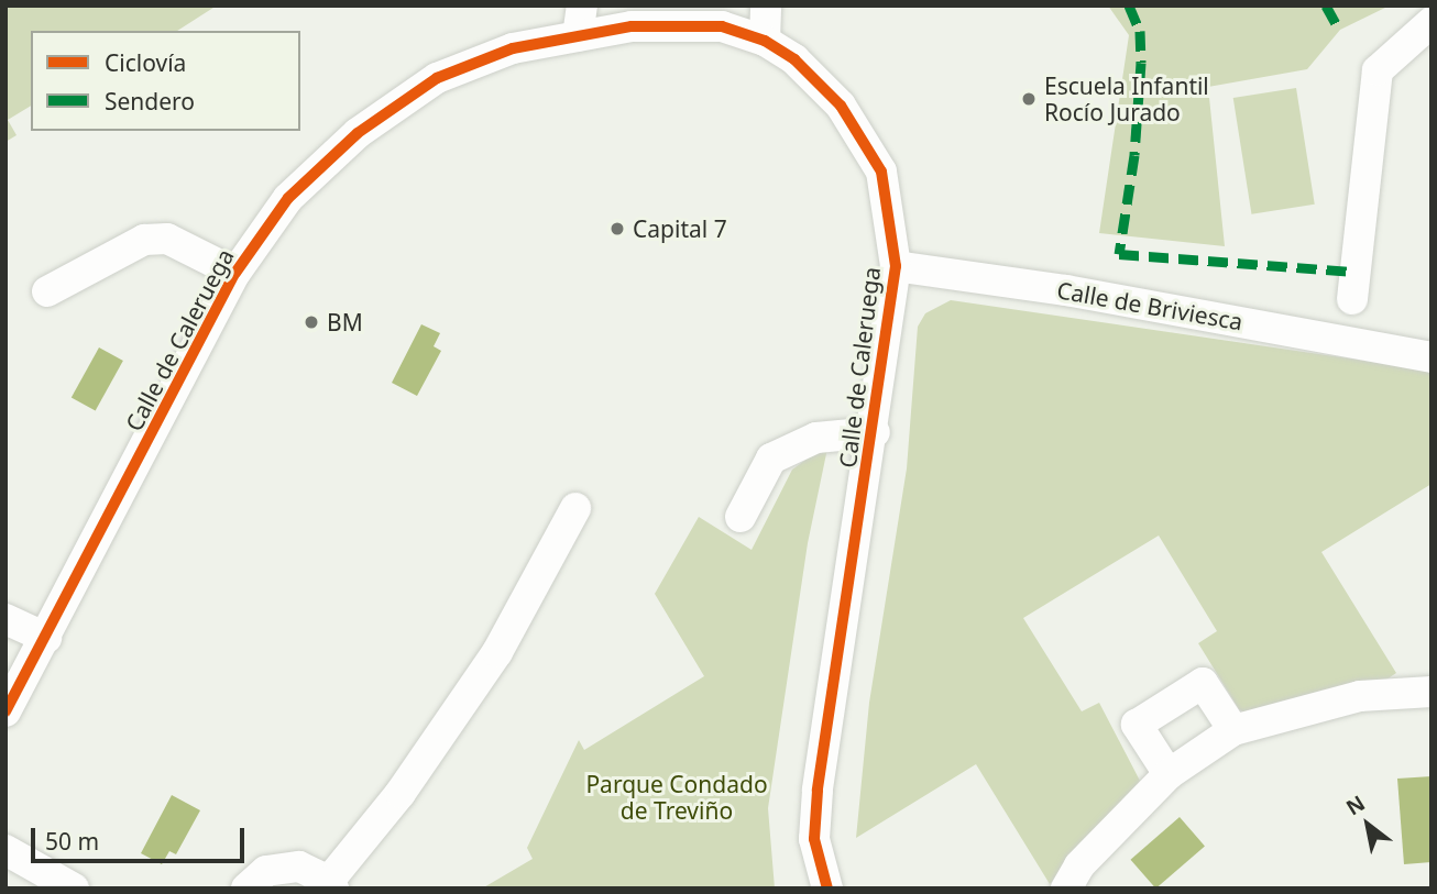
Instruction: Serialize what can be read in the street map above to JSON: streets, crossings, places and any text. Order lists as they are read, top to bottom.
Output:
{
  "streets": {
    "street": ["Calle de Briviesca", "Calle de Caleruega"]
  },
  "crossings": [
    ["Calle de Briviesca", "Calle de Caleruega"]
  ],
  "parks": ["Parque Condado de Treviño"],
  "places": ["Escuela Infantil Rocío Jurado", "Capital 7", "BM"],
  "legend": ["Ciclovía", "Sendero"],
  "scale_bar": "50 m",
  "north": "top left"
}
